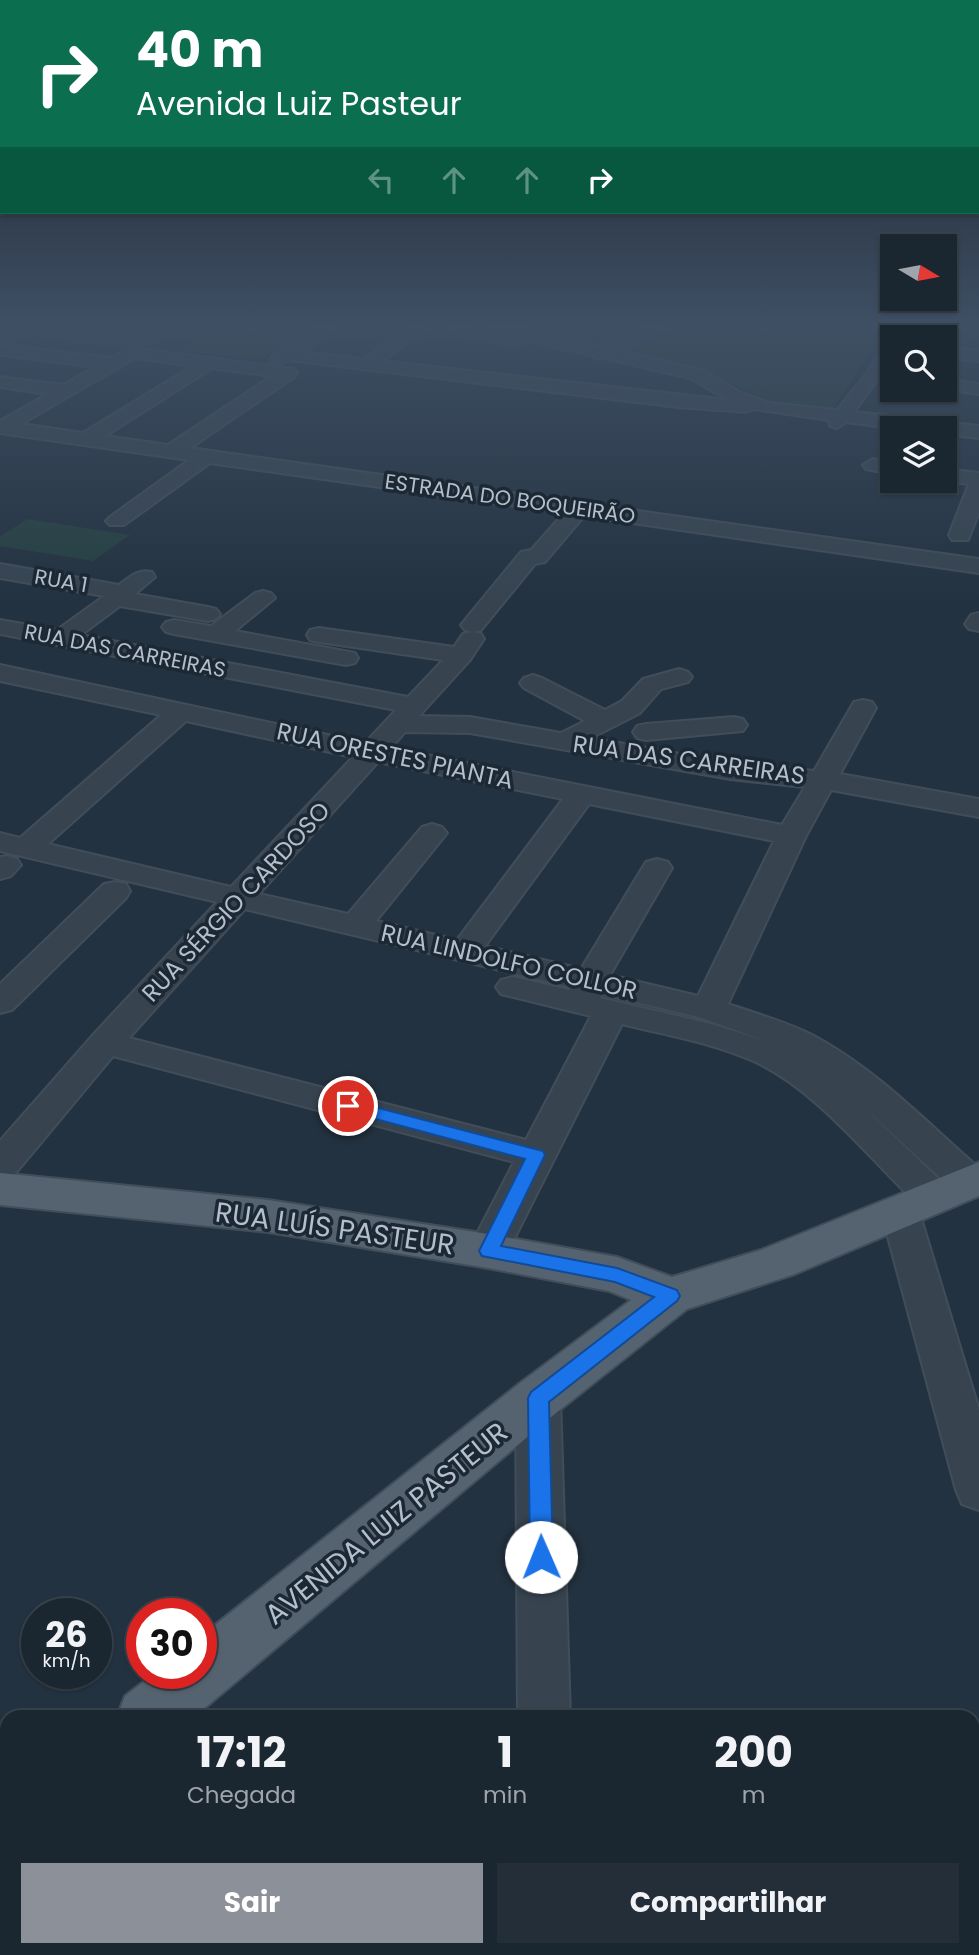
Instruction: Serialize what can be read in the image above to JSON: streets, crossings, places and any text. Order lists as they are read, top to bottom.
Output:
{
  "streets": {
    "main road": ["RUA LUÍS PASTEUR", "AVENIDA LUIZ PASTEUR"],
    "street": [
      "ESTRADA DO BOQUEIRÃO",
      "RUA 1",
      "RUA DAS CARREIRAS",
      "RUA ORESTES PIANTA",
      "RUA SÉRGIO CARDOSO",
      "RUA LINDOLFO COLLOR"
    ]
  },
  "crossings": [
    ["ESTRADA DO BOQUEIRÃO", "RUA SÉRGIO CARDOSO"],
    ["RUA 1", "RUA SÉRGIO CARDOSO"],
    ["RUA DAS CARREIRAS", "RUA SÉRGIO CARDOSO"],
    ["RUA ORESTES PIANTA", "RUA SÉRGIO CARDOSO"],
    ["RUA SÉRGIO CARDOSO", "RUA LINDOLFO COLLOR"],
    ["RUA LUÍS PASTEUR", "AVENIDA LUIZ PASTEUR"]
  ],
  "north": "right",
  "page": {
    "turn": ["40 m", "Avenida Luiz Pasteur"],
    "speed": "26 km/h",
    "limit": "30",
    "eta": [
      "17:12",
      "Chegada",
      "1",
      "min",
      "200",
      "m"
    ],
    "buttons": ["Sair", "Compartilhar"]
  }
}
